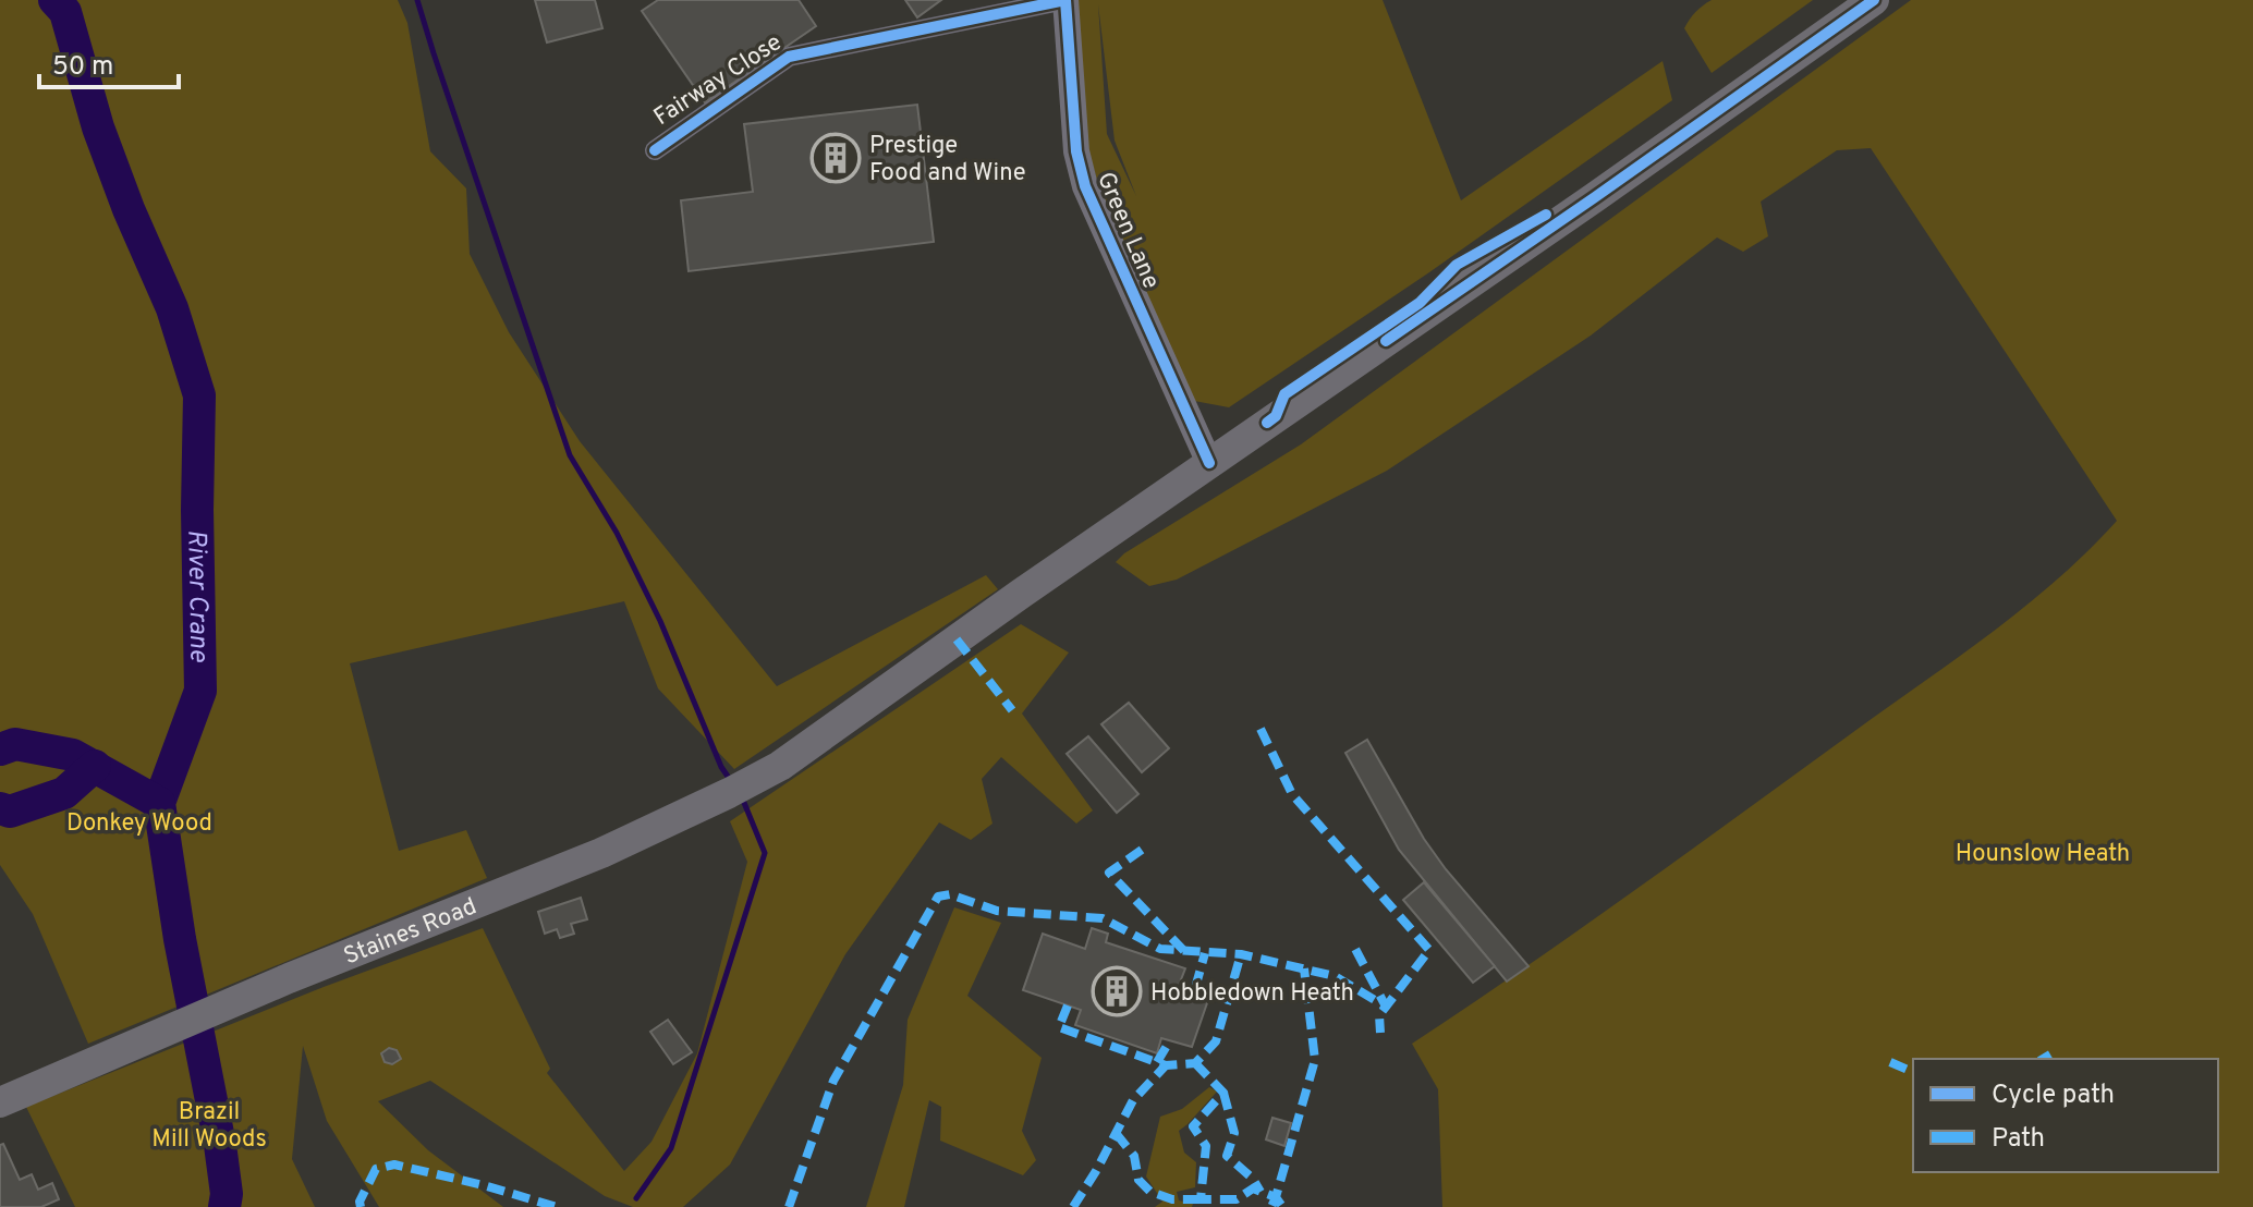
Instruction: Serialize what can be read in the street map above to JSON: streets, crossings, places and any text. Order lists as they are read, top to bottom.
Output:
{
  "streets": {
    "main road": ["Staines Road"],
    "street": ["Fairway Close", "Green Lane"]
  },
  "crossings": [
    ["Fairway Close", "Green Lane"],
    ["Green Lane", "Staines Road"]
  ],
  "water": ["River Crane"],
  "parks": ["Donkey Wood", "Hounslow Heath", "Brazil Mill Woods"],
  "places": {
    "building": ["Prestige Food and Wine", "Hobbledown Heath"]
  },
  "legend": ["Cycle path", "Path"],
  "scale_bar": "50 m"
}
